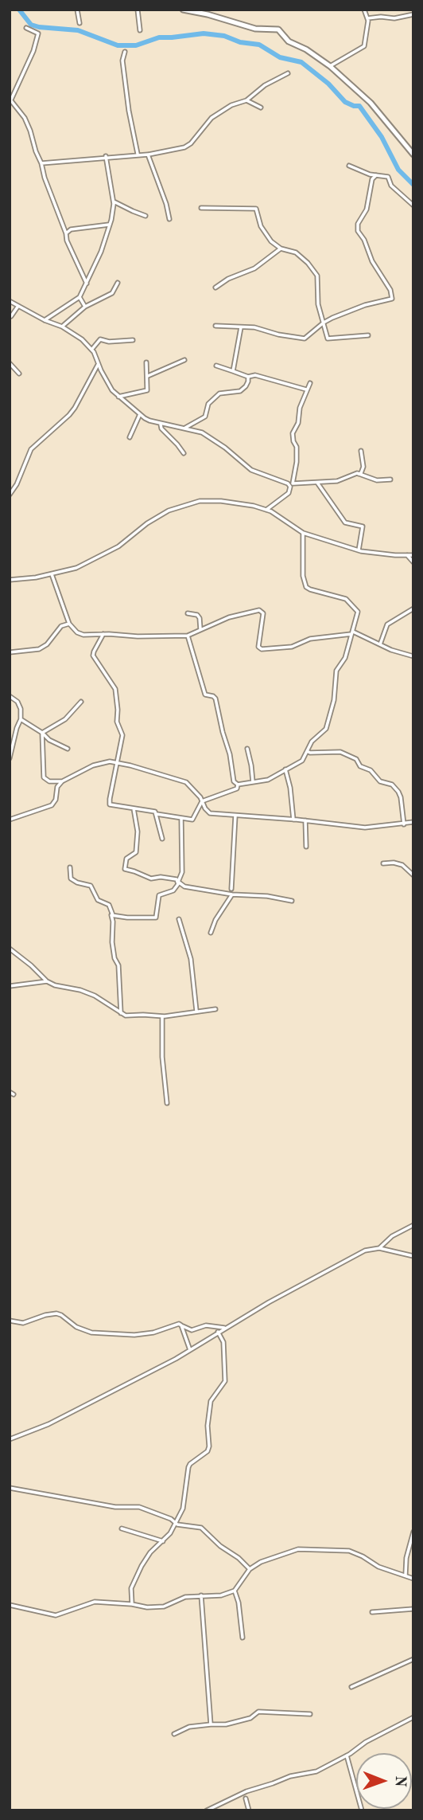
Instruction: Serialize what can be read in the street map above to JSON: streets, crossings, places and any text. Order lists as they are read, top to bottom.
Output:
{
  "north": "right"
}
